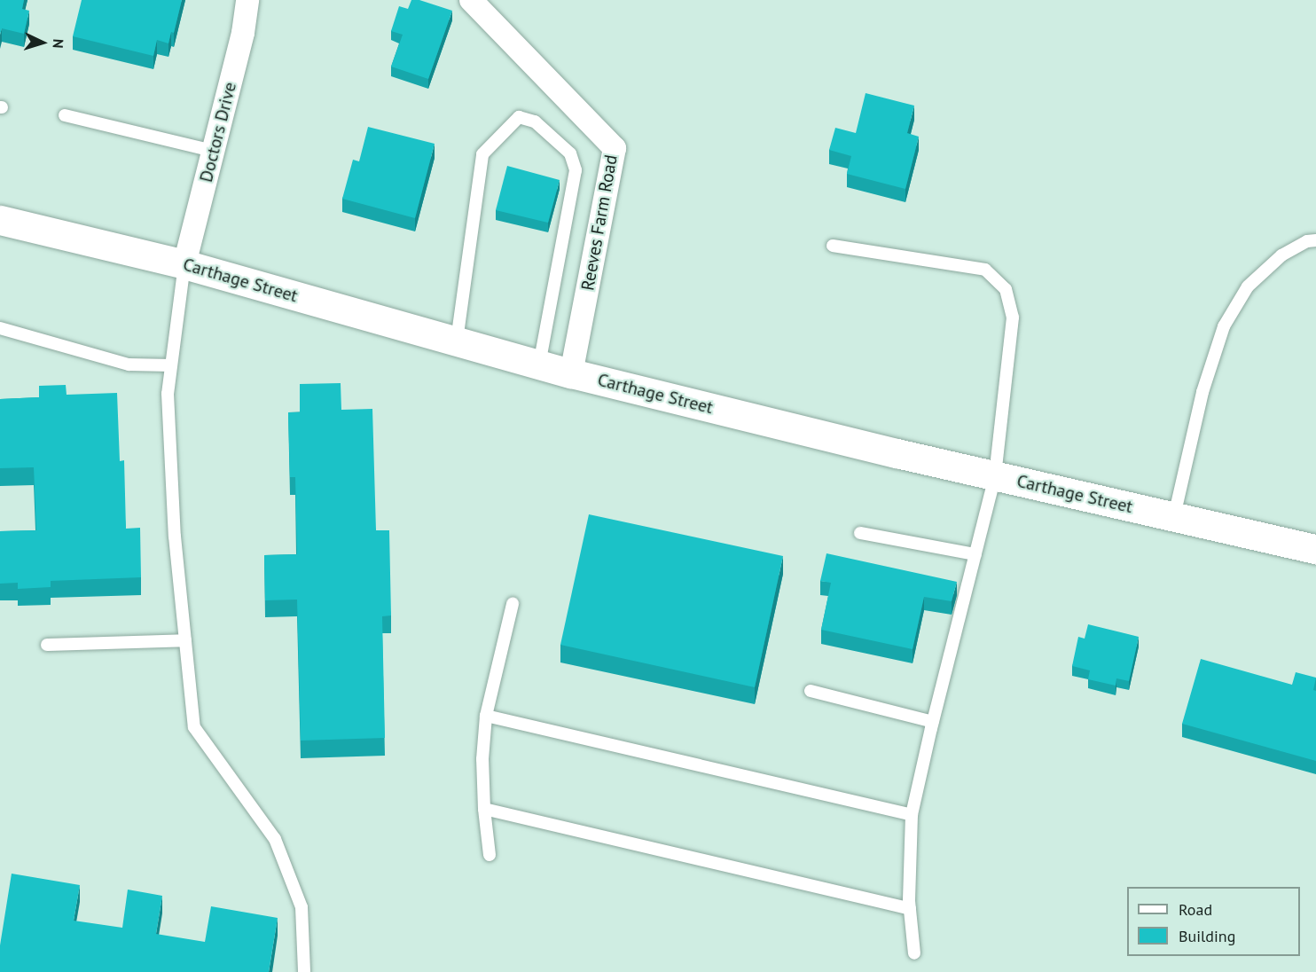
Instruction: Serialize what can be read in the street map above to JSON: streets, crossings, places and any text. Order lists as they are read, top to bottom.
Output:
{
  "streets": {
    "main road": ["Carthage Street"],
    "street": ["Doctors Drive", "Reeves Farm Road"]
  },
  "crossings": [
    ["Doctors Drive", "Carthage Street"],
    ["Reeves Farm Road", "Carthage Street"]
  ],
  "legend": ["Road", "Building"],
  "north": "right"
}
